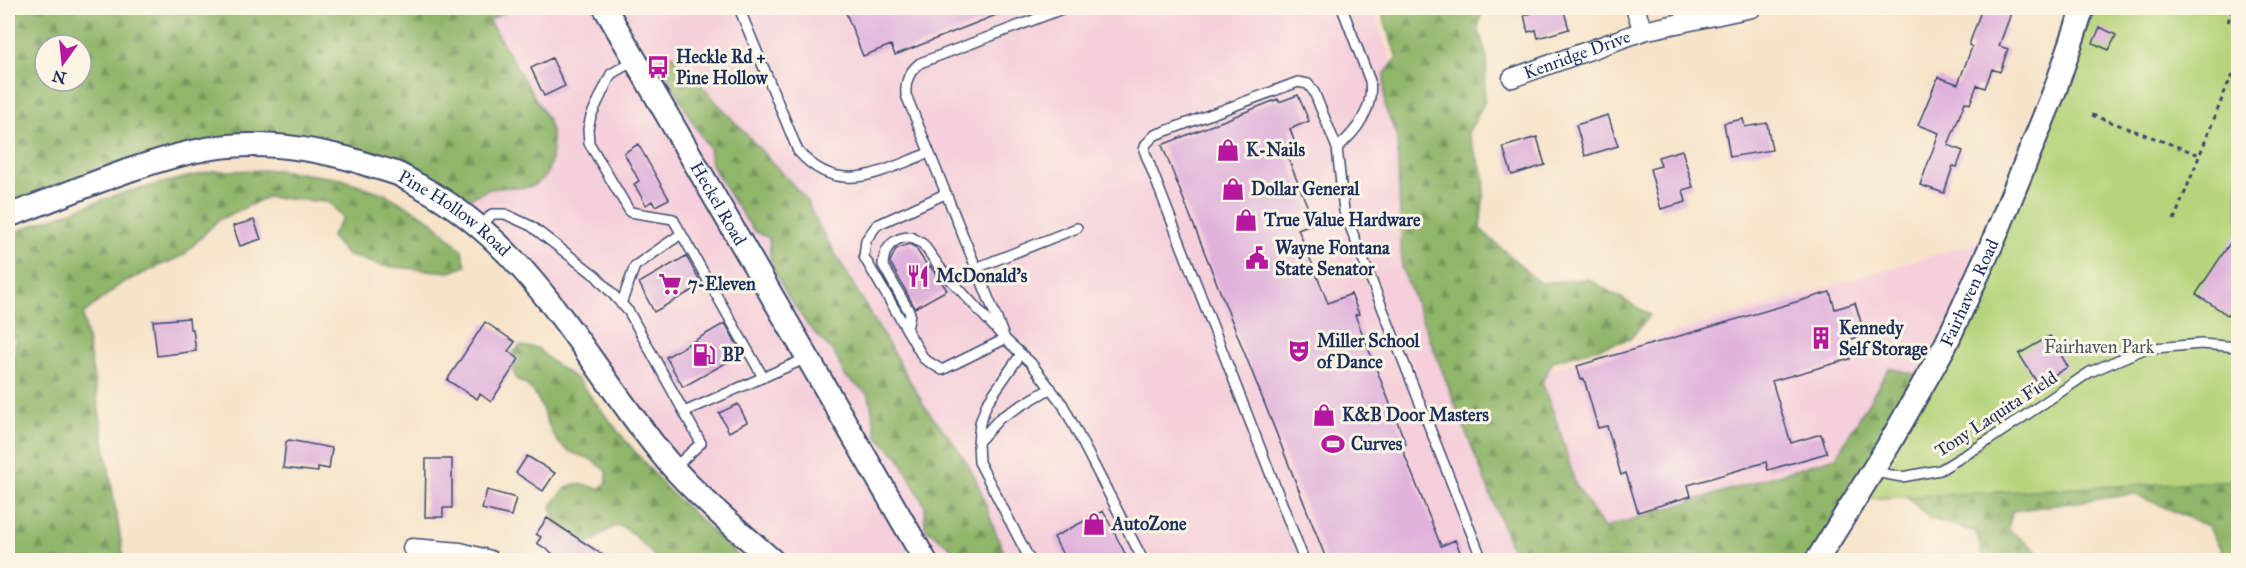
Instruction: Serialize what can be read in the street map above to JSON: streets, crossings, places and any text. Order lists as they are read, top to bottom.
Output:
{
  "streets": {
    "street": [
      "Kenridge Drive",
      "Heckel Road",
      "Pine Hollow Road",
      "Fairhaven Road"
    ],
    "lane": ["Tony Laquita Field"]
  },
  "crossings": [
    ["Fairhaven Road", "Tony Laquita Field"]
  ],
  "parks": ["Fairhaven Park"],
  "places": {
    "bus stop": ["Heckle Rd + Pine Hollow"],
    "shop": [
      "K-Nails",
      "Dollar General",
      "True Value Hardware",
      "K&B Door Masters",
      "AutoZone"
    ],
    "public building": ["Wayne Fontana State Senator"],
    "restaurant": ["McDonald's"],
    "supermarket": ["7-Eleven"],
    "building": ["Kennedy Self Storage"],
    "theatre": ["Miller School of Dance"],
    "fuel station": ["BP"],
    "sports": ["Curves"]
  },
  "north": "bottom"
}
